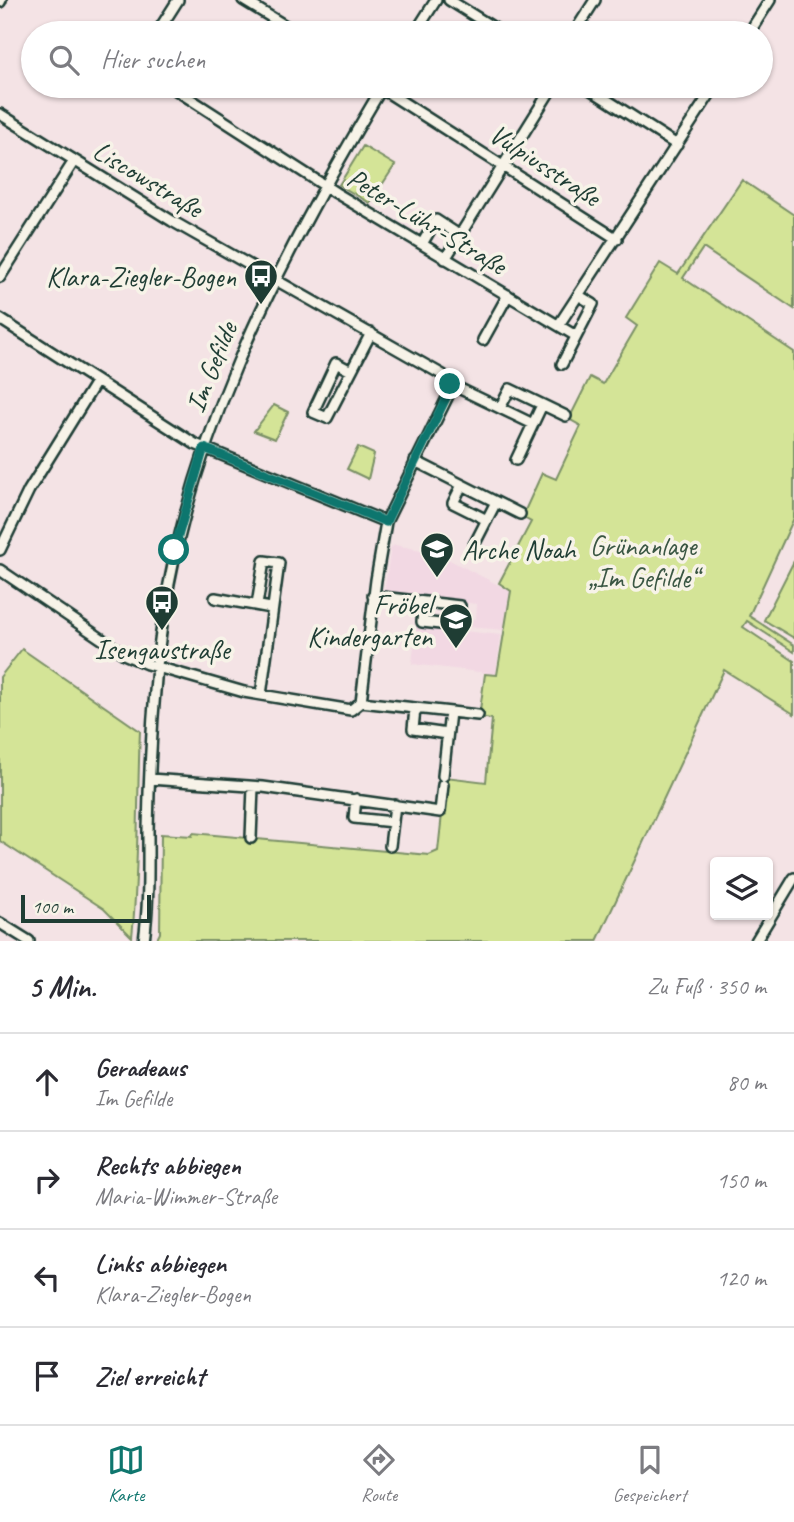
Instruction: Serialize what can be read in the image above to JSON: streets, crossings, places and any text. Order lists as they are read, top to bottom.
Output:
{
  "streets": {
    "street": [
      "Vulpiusstraße",
      "Liscowstraße",
      "Peter-Lühr-Straße",
      "Im Gefilde"
    ]
  },
  "crossings": [
    ["Liscowstraße", "Im Gefilde"],
    ["Peter-Lühr-Straße", "Im Gefilde"]
  ],
  "parks": ["Grünanlage „Im Gefilde“"],
  "places": {
    "bus stop": ["Klara-Ziegler-Bogen", "Isengaustraße"],
    "school or university": ["Arche Noah", "Fröbel Kindergarten"]
  },
  "scale_bar": "100 m",
  "page": {
    "search": "Hier suchen",
    "scale": "100 m",
    "heading": ["5 Min.", "Zu Fuß · 350 m"],
    "list": [
      ["Geradeaus", "Im Gefilde", "80 m"],
      ["Rechts abbiegen", "Maria-Wimmer-Straße", "150 m"],
      ["Links abbiegen", "Klara-Ziegler-Bogen", "120 m"],
      "Ziel erreicht"
    ],
    "nav": ["Karte", "Route", "Gespeichert"]
  }
}
